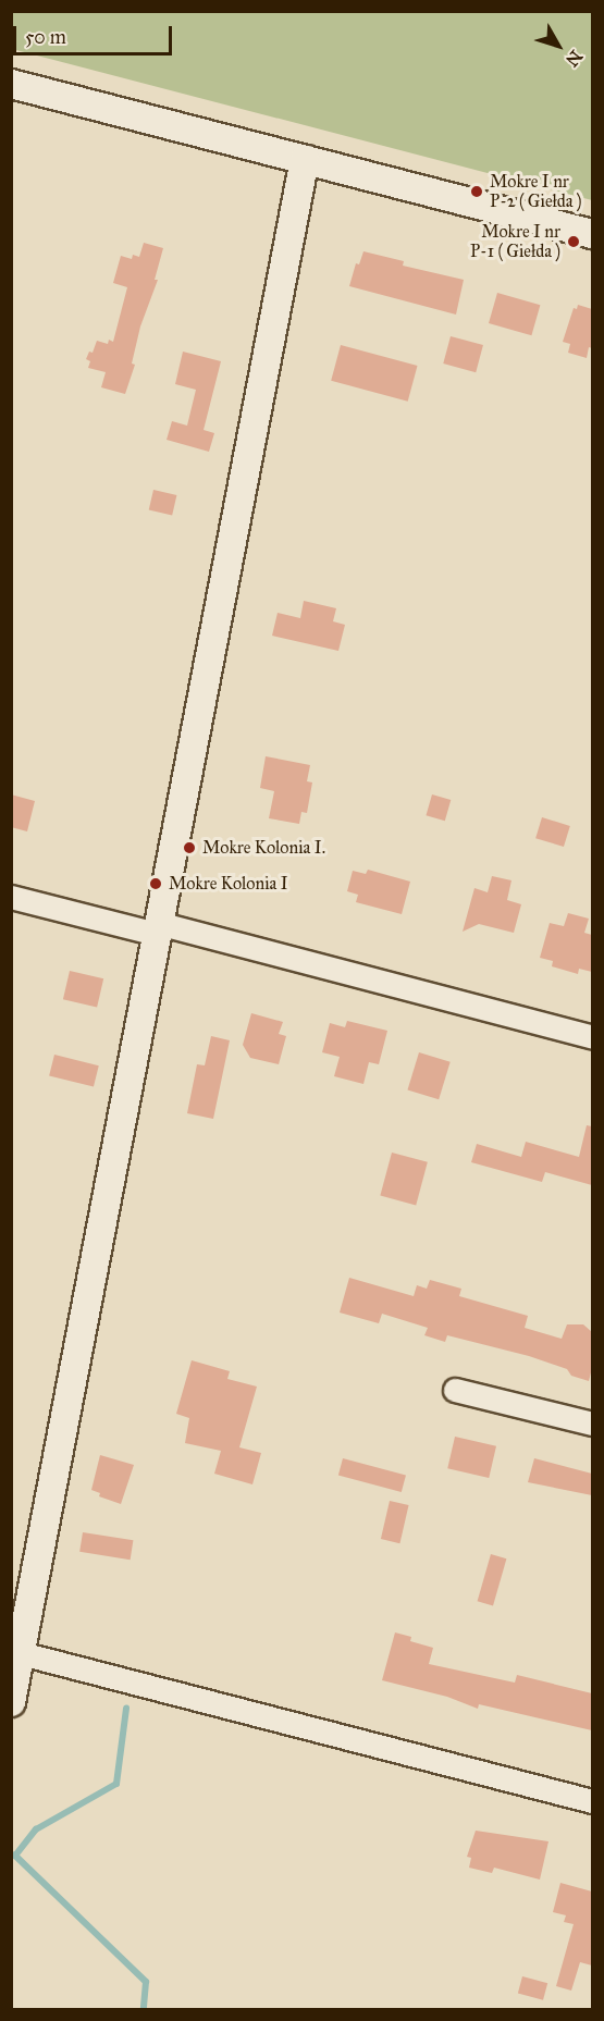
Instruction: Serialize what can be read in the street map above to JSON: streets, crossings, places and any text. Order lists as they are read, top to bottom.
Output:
{
  "places": [
    "Mokre I nr P-2 ( Giełda )",
    "Mokre I nr P-1 ( Giełda )",
    "Mokre Kolonia I.",
    "Mokre Kolonia I"
  ],
  "scale_bar": "50 m",
  "north": "bottom right"
}
